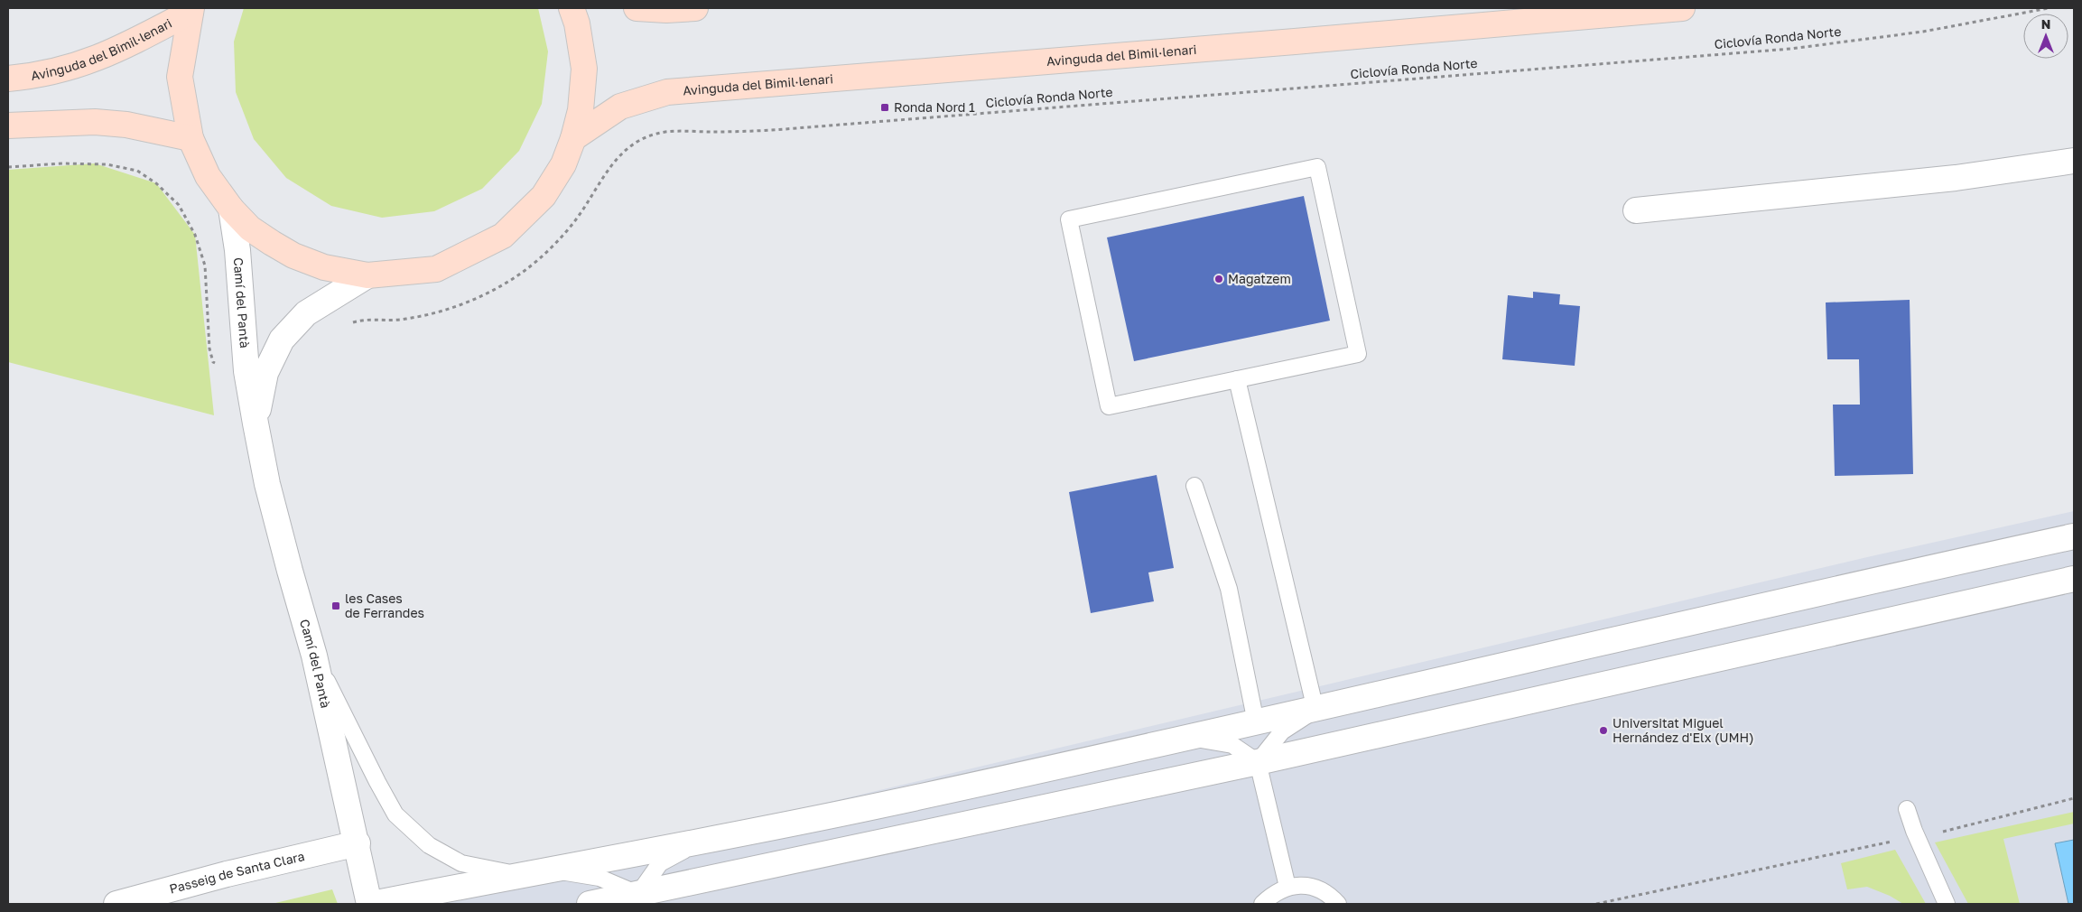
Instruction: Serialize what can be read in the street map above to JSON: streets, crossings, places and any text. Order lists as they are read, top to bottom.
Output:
{
  "streets": {
    "main road": ["Avinguda del Bimil·lenari"],
    "street": ["Camí del Pantà", "Passeig de Santa Clara"],
    "path": ["Ciclovía Ronda Norte"]
  },
  "crossings": [
    ["Camí del Pantà", "Passeig de Santa Clara"]
  ],
  "places": {
    "transit": ["Ronda Nord 1", "les Cases de Ferrandes"],
    "other": ["Magatzem", "Universitat Miguel Hernández d'Elx (UMH)"]
  },
  "north": "top"
}
